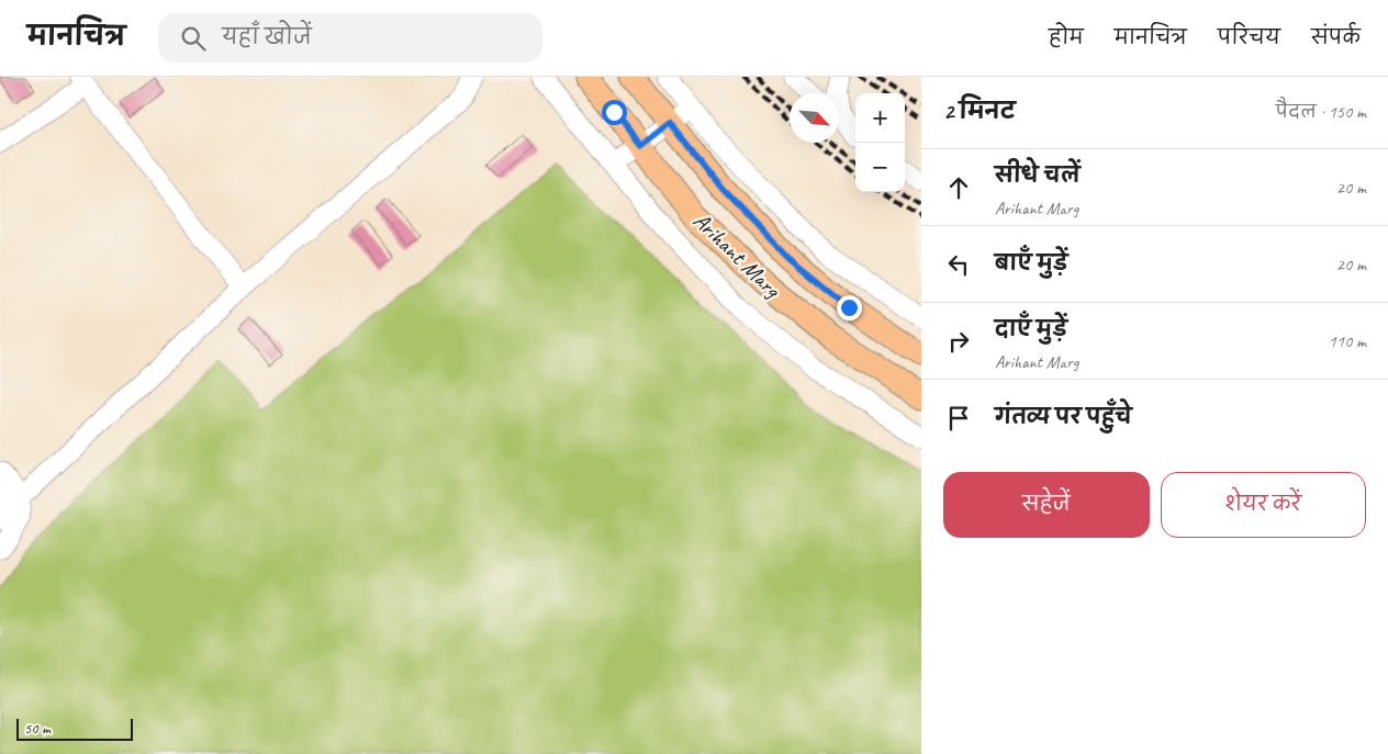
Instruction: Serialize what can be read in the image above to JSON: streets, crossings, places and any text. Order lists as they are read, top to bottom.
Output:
{
  "streets": {
    "main road": ["Arihant Marg"]
  },
  "scale_bar": "50 m",
  "north": "bottom right",
  "page": {
    "header": "मानचित्र",
    "search": "यहाँ खोजें",
    "nav": [
      "होम",
      "मानचित्र",
      "परिचय",
      "संपर्क"
    ],
    "heading": ["2 मिनट", "पैदल · 150 m"],
    "map_buttons": ["+", "−"],
    "list": [
      ["सीधे चलें", "Arihant Marg", "20 m"],
      ["बाएँ मुड़ें", "20 m"],
      ["दाएँ मुड़ें", "Arihant Marg", "110 m"],
      "गंतव्य पर पहुँचे"
    ],
    "buttons": ["सहेजें", "शेयर करें"],
    "scale": "50 m"
  }
}
